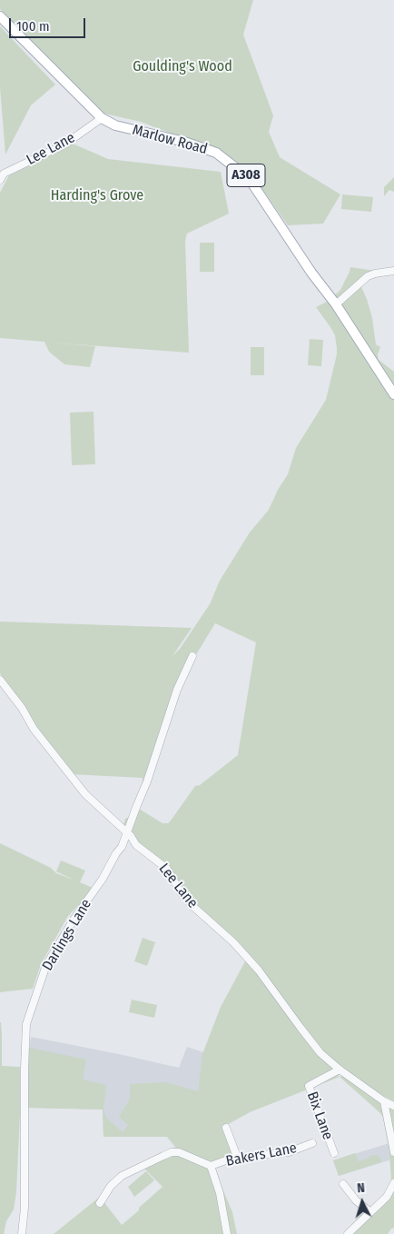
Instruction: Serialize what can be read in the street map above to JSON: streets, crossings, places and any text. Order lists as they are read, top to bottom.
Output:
{
  "streets": {
    "main road": ["Marlow Road", "A308"],
    "street": [
      "Lee Lane",
      "Darlings Lane",
      "Bix Lane",
      "Bakers Lane"
    ]
  },
  "crossings": [
    ["Marlow Road", "Lee Lane"],
    ["Marlow Road", "A308"],
    ["Lee Lane", "Darlings Lane"],
    ["Lee Lane", "Bix Lane"]
  ],
  "parks": ["Goulding's Wood", "Harding's Grove"],
  "scale_bar": "100 m",
  "north": "top"
}
